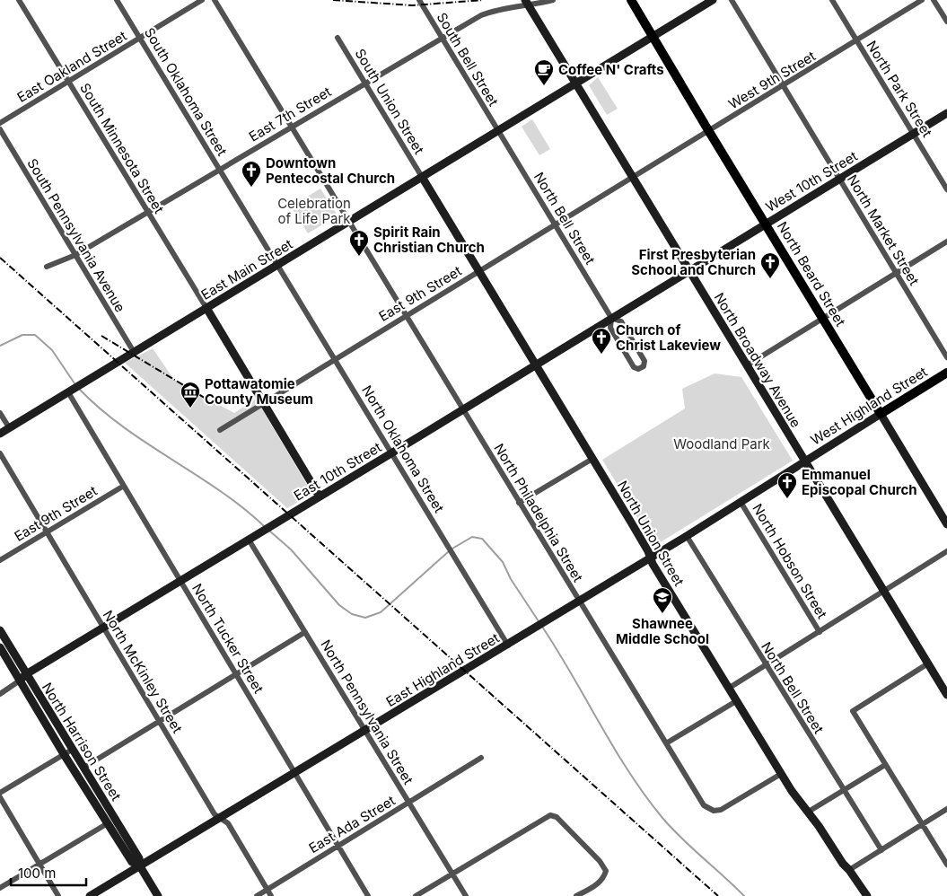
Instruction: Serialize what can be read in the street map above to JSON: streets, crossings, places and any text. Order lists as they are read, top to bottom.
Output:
{
  "streets": {
    "main road": ["North Beard Street", "West Highland Street"],
    "street": [
      "South Bell Street",
      "East Oakland Street",
      "West 9th Street",
      "North Park Street",
      "South Oklahoma Street",
      "South Union Street",
      "East 7th Street",
      "South Minnesota Street",
      "West 10th Street",
      "North Bell Street",
      "North Market Street",
      "South Pennsylvania Avenue",
      "East Main Street",
      "East 9th Street",
      "North Broadway Avenue",
      "North Oklahoma Street",
      "East 10th Street",
      "North Philadelphia Street",
      "North Union Street",
      "North Hobson Street",
      "North Tucker Street",
      "East Highland Street",
      "North McKinley Street",
      "North Pennsylvania Street",
      "North Harrison Street",
      "East Ada Street"
    ]
  },
  "crossings": [
    ["South Bell Street", "East 7th Street"],
    ["South Bell Street", "North Bell Street"],
    ["South Bell Street", "East Main Street"],
    ["East Oakland Street", "South Oklahoma Street"],
    ["East Oakland Street", "South Minnesota Street"],
    ["West 9th Street", "North Park Street"],
    ["West 9th Street", "North Market Street"],
    ["West 9th Street", "North Beard Street"],
    ["West 9th Street", "East 9th Street"],
    ["West 9th Street", "North Broadway Avenue"],
    ["North Park Street", "West 10th Street"],
    ["South Oklahoma Street", "East 7th Street"],
    ["South Oklahoma Street", "East Main Street"],
    ["South Oklahoma Street", "North Oklahoma Street"],
    ["South Union Street", "East 7th Street"],
    ["South Union Street", "East Main Street"],
    ["South Union Street", "North Union Street"],
    ["East 7th Street", "South Minnesota Street"],
    ["East 7th Street", "South Pennsylvania Avenue"],
    ["East 7th Street", "North Broadway Avenue"],
    ["East 7th Street", "North Philadelphia Street"],
    ["South Minnesota Street", "East Main Street"],
    ["West 10th Street", "North Market Street"],
    ["West 10th Street", "North Beard Street"],
    ["West 10th Street", "North Broadway Avenue"],
    ["West 10th Street", "East 10th Street"],
    ["North Bell Street", "East Main Street"],
    ["North Bell Street", "East 9th Street"],
    ["North Bell Street", "East 10th Street"],
    ["North Bell Street", "East Highland Street"],
    ["South Pennsylvania Avenue", "East Main Street"],
    ["East Main Street", "North Beard Street"],
    ["East Main Street", "North Broadway Avenue"],
    ["East Main Street", "North Oklahoma Street"],
    ["East Main Street", "North Philadelphia Street"],
    ["East Main Street", "North Union Street"],
    ["East Main Street", "North Tucker Street"],
    ["North Beard Street", "West Highland Street"],
    ["East 9th Street", "North Broadway Avenue"],
    ["East 9th Street", "North Oklahoma Street"],
    ["East 9th Street", "North Philadelphia Street"],
    ["East 9th Street", "North Union Street"],
    ["East 9th Street", "North Tucker Street"],
    ["East 9th Street", "North McKinley Street"],
    ["North Broadway Avenue", "West Highland Street"],
    ["North Broadway Avenue", "East 10th Street"],
    ["North Broadway Avenue", "East Highland Street"],
    ["West Highland Street", "East Highland Street"],
    ["North Oklahoma Street", "East 10th Street"],
    ["North Oklahoma Street", "East Highland Street"],
    ["East 10th Street", "North Philadelphia Street"],
    ["East 10th Street", "North Union Street"],
    ["East 10th Street", "North Tucker Street"],
    ["East 10th Street", "North McKinley Street"],
    ["East 10th Street", "North Pennsylvania Street"],
    ["East 10th Street", "North Harrison Street"],
    ["North Philadelphia Street", "North Union Street"],
    ["North Philadelphia Street", "East Highland Street"],
    ["North Union Street", "East Highland Street"],
    ["North Hobson Street", "East Highland Street"],
    ["North Tucker Street", "East Highland Street"],
    ["North Tucker Street", "East Ada Street"],
    ["East Highland Street", "North McKinley Street"],
    ["East Highland Street", "North Pennsylvania Street"],
    ["East Highland Street", "North Harrison Street"],
    ["North McKinley Street", "East Ada Street"],
    ["North Pennsylvania Street", "East Ada Street"]
  ],
  "parks": ["Celebration of Life Park", "Woodland Park"],
  "places": {
    "cafe": ["Coffee N' Crafts"],
    "church": [
      "Downtown Pentecostal Church",
      "Spirit Rain Christian Church",
      "First Presbyterian School and Church",
      "Church of Christ Lakeview",
      "Emmanuel Episcopal Church"
    ],
    "museum": ["Pottawatomie County Museum"],
    "school or university": ["Shawnee Middle School"]
  },
  "scale_bar": "100 m"
}
